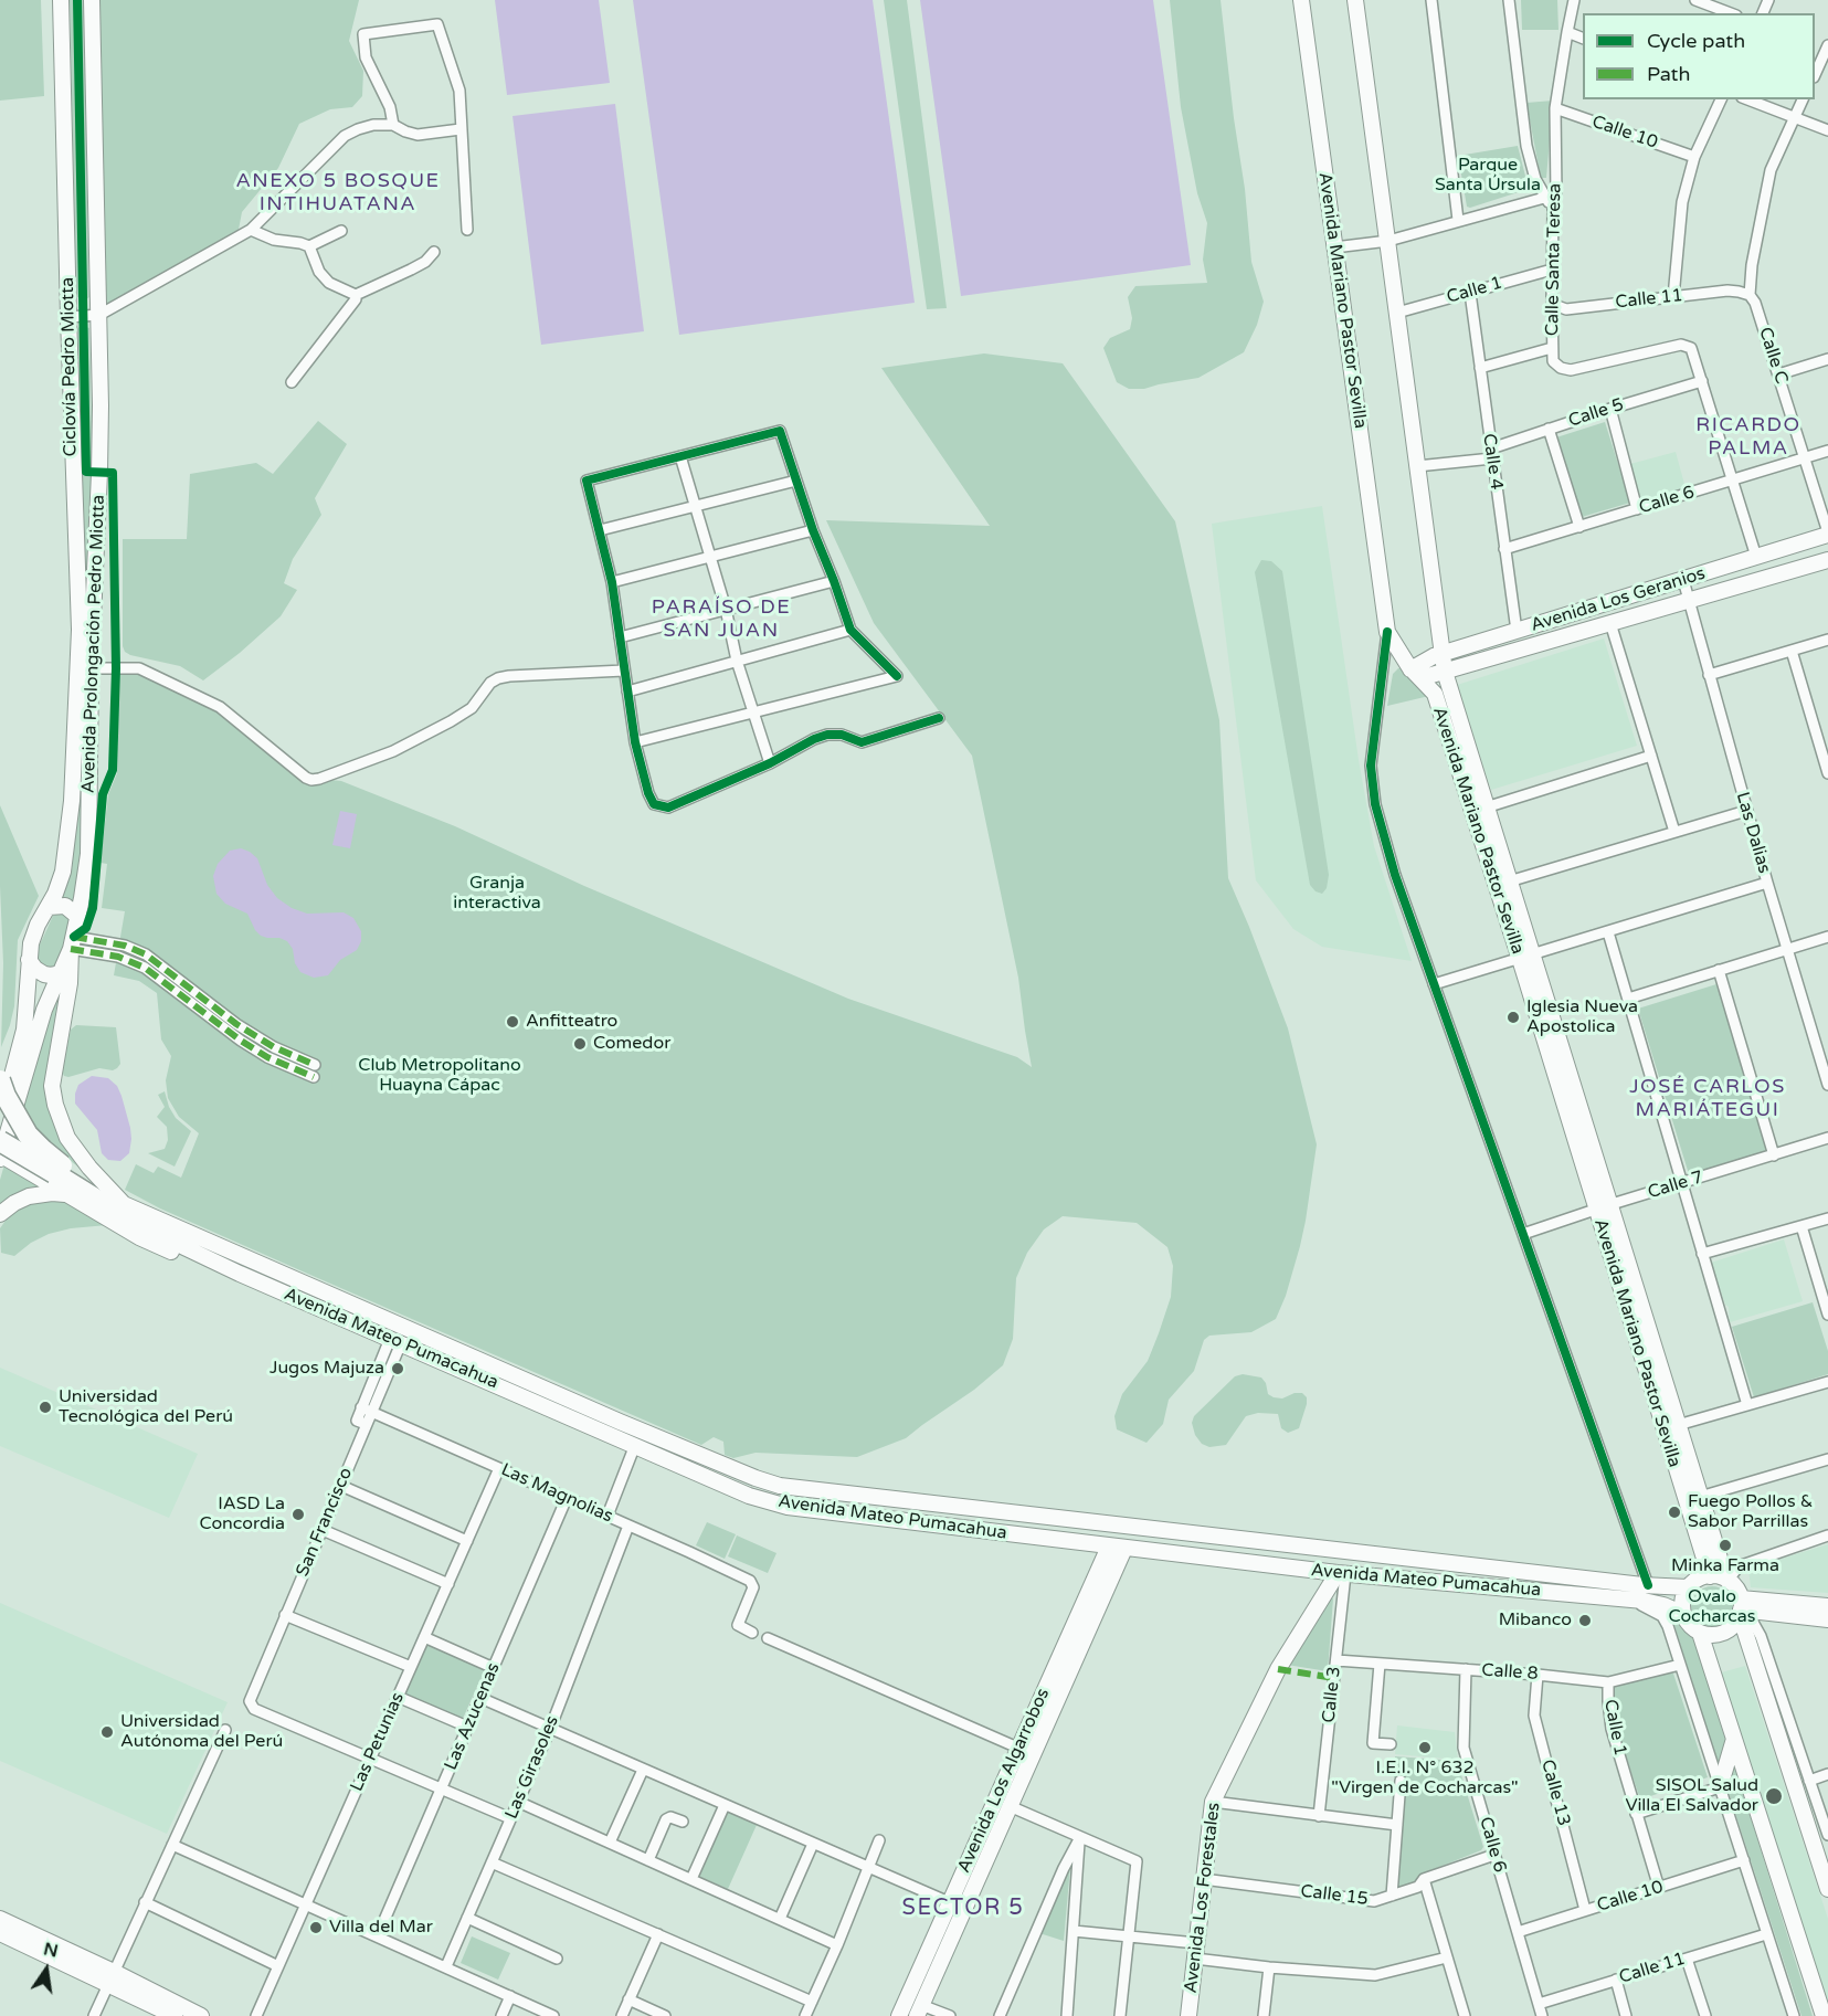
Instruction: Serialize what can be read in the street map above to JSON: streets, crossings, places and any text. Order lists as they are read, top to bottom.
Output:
{
  "streets": {
    "main road": [
      "Avenida Mariano Pastor Sevilla",
      "Avenida Los Geranios",
      "Avenida Prolongación Pedro Miotta",
      "Avenida Mateo Pumacahua",
      "Avenida Los Algarrobos",
      "Avenida Los Forestales"
    ],
    "street": [
      "Calle 10",
      "Calle Santa Teresa",
      "Calle 1",
      "Calle 11",
      "Calle C",
      "Calle 5",
      "Calle 4",
      "Calle 6",
      "Las Dalias",
      "Calle 7",
      "Las Magnolias",
      "San Francisco",
      "Calle 8",
      "Calle 3",
      "Las Azucenas",
      "Las Petunias",
      "Las Girasoles",
      "Calle 13",
      "Calle 15"
    ],
    "cycle path": ["Ciclovía Pedro Miotta"]
  },
  "crossings": [
    ["Calle 10", "Calle Santa Teresa"],
    ["Calle 10", "Calle 1"],
    ["Calle 10", "Calle 6"],
    ["Calle 10", "Calle 13"],
    ["Calle Santa Teresa", "Calle 1"],
    ["Calle Santa Teresa", "Calle 11"],
    ["Calle Santa Teresa", "Calle 5"],
    ["Calle 1", "Avenida Mariano Pastor Sevilla"],
    ["Calle 1", "Calle 4"],
    ["Calle 1", "Calle 8"],
    ["Calle 11", "Calle C"],
    ["Calle 11", "Calle 6"],
    ["Avenida Mariano Pastor Sevilla", "Calle 5"],
    ["Avenida Mariano Pastor Sevilla", "Avenida Los Geranios"],
    ["Avenida Mariano Pastor Sevilla", "Calle 7"],
    ["Avenida Mariano Pastor Sevilla", "Avenida Mateo Pumacahua"],
    ["Calle C", "Calle 6"],
    ["Calle C", "Avenida Los Geranios"],
    ["Calle 5", "Calle 4"],
    ["Calle 4", "Calle 6"],
    ["Calle 4", "Avenida Los Geranios"],
    ["Calle 6", "Calle 8"],
    ["Calle 6", "Calle 15"],
    ["Avenida Los Geranios", "Las Dalias"],
    ["Avenida Mateo Pumacahua", "San Francisco"],
    ["Avenida Mateo Pumacahua", "Calle 3"],
    ["Avenida Mateo Pumacahua", "Avenida Los Algarrobos"],
    ["Avenida Mateo Pumacahua", "Avenida Los Forestales"],
    ["Las Magnolias", "San Francisco"],
    ["Las Magnolias", "Las Azucenas"],
    ["Las Magnolias", "Las Petunias"],
    ["Las Magnolias", "Las Girasoles"],
    ["San Francisco", "Las Petunias"],
    ["Calle 8", "Calle 3"],
    ["Calle 8", "Calle 13"],
    ["Calle 3", "Avenida Los Forestales"],
    ["Calle 15", "Avenida Los Forestales"]
  ],
  "districts": [
    "ANEXO 5 BOSQUE INTIHUATANA",
    "RICARDO PALMA",
    "PARAÍSO DE SAN JUAN",
    "JOSÉ CARLOS MARIÁTEGUI",
    "SECTOR 5"
  ],
  "parks": [
    "Parque Santa Úrsula",
    "Granja interactiva",
    "Club Metropolitano Huayna Cápac",
    "Ovalo Cocharcas"
  ],
  "places": [
    "Iglesia Nueva Apostolica",
    "Anfitteatro",
    "Comedor",
    "Jugos Majuza",
    "Universidad Tecnológica del Perú",
    "Fuego Pollos & Sabor Parrillas",
    "IASD La Concordia",
    "Minka Farma",
    "Mibanco",
    "Universidad Autónoma del Perú",
    "I.E.I. N° 632 \"Virgen de Cocharcas\"",
    "SISOL Salud Villa El Salvador",
    "Villa del Mar"
  ],
  "legend": ["Cycle path", "Path"],
  "north": "top"
}
